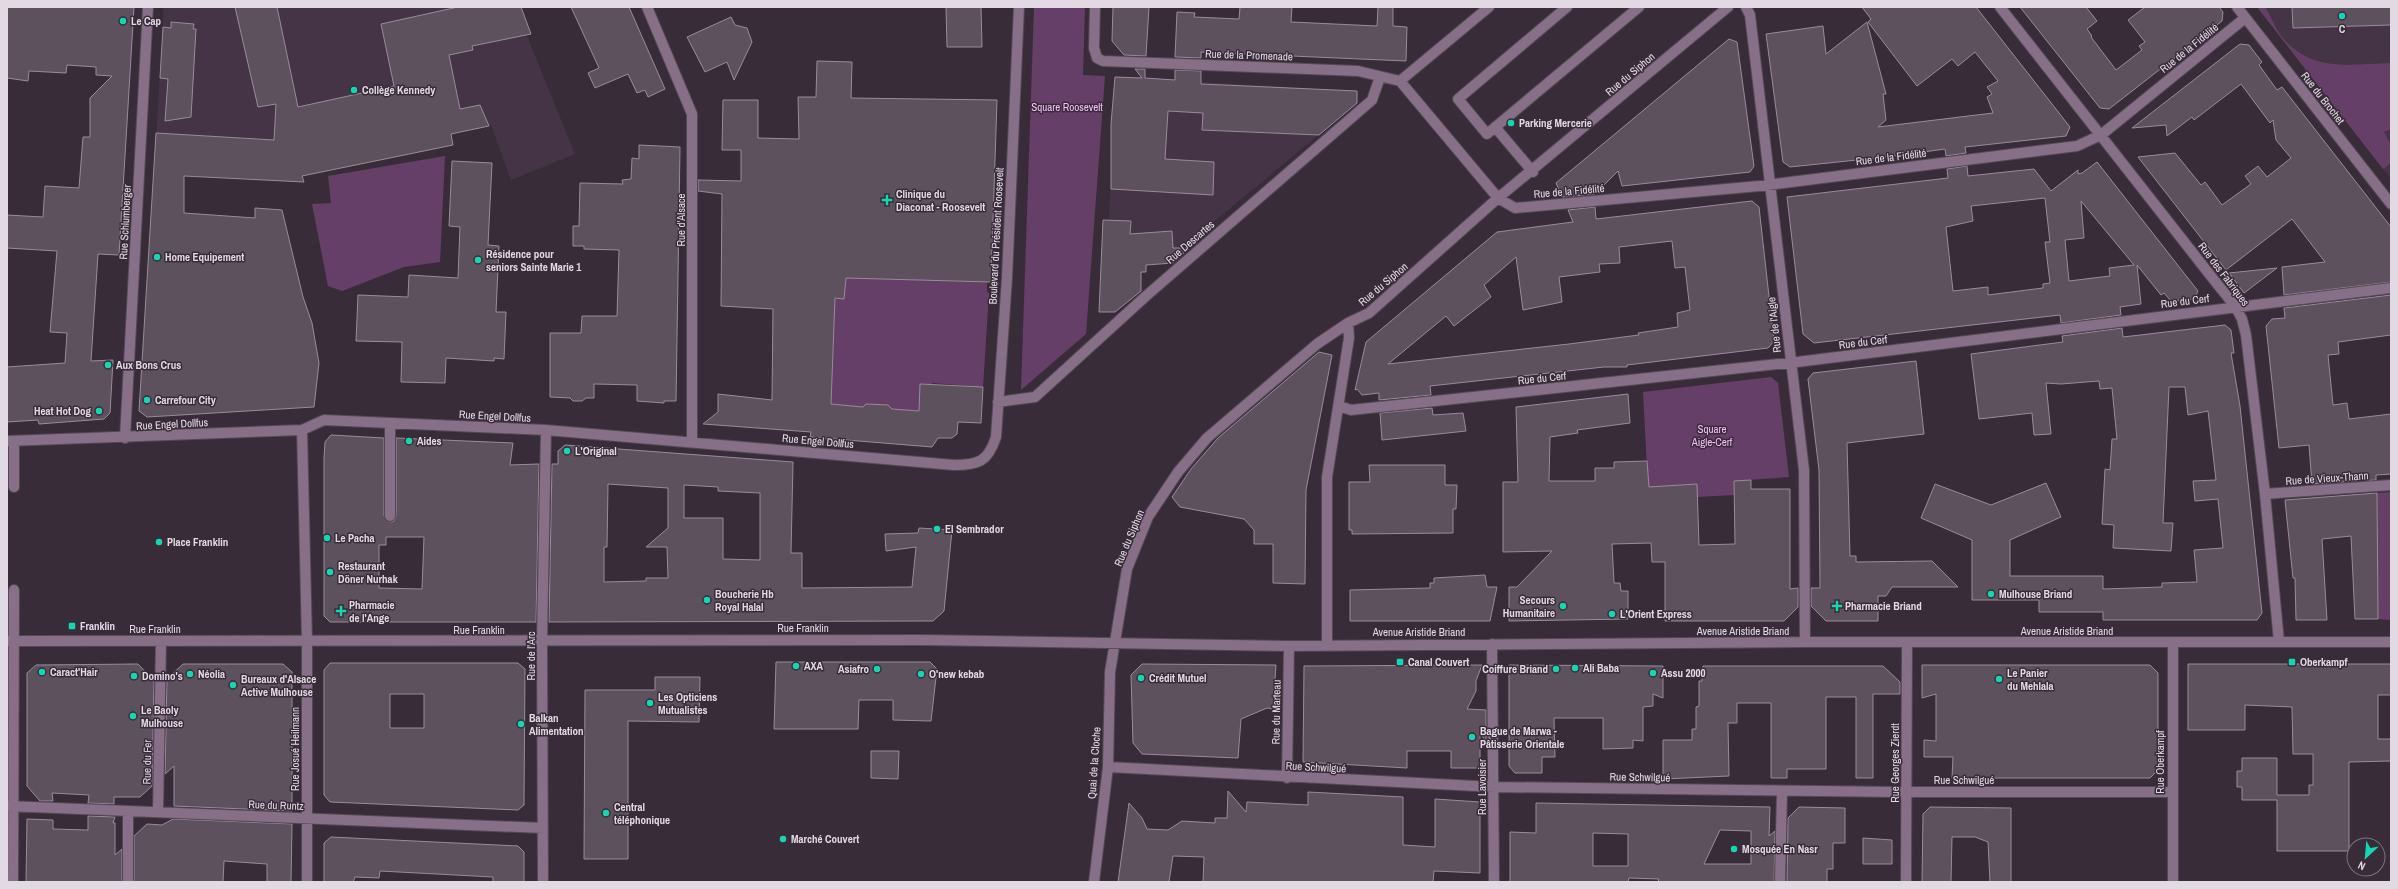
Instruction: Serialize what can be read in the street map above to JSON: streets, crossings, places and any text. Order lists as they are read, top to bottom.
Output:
{
  "streets": {
    "street": [
      "Rue de la Fidélité",
      "Rue de la Promenade",
      "Rue du Siphon",
      "Rue du Brochet",
      "Rue d'Alsace",
      "Rue Schlumberger",
      "Boulevard du Président Roosevelt",
      "Rue Descartes",
      "Rue des Fabriques",
      "Rue du Cerf",
      "Rue de l'Aigle",
      "Rue Engel Dollfus",
      "Rue de Vieux-Thann",
      "Rue Franklin",
      "Avenue Aristide Briand",
      "Rue de l'Arc",
      "Rue du Marteau",
      "Rue Josué Heilmann",
      "Rue du Fer",
      "Rue Oberkampf",
      "Quai de la Cloche",
      "Rue Georges Zierdt",
      "Rue Schwilgué",
      "Rue Lavoisier",
      "Rue du Runtz"
    ]
  },
  "crossings": [
    ["Rue de la Fidélité", "Rue du Siphon"],
    ["Rue de la Fidélité", "Rue du Brochet"],
    ["Rue de la Fidélité", "Rue des Fabriques"],
    ["Rue de la Fidélité", "Rue de l'Aigle"],
    ["Rue de la Promenade", "Rue Descartes"],
    ["Rue du Siphon", "Avenue Aristide Briand"],
    ["Rue du Siphon", "Quai de la Cloche"],
    ["Rue d'Alsace", "Rue Engel Dollfus"],
    ["Rue Schlumberger", "Rue Engel Dollfus"],
    ["Boulevard du Président Roosevelt", "Rue Descartes"],
    ["Boulevard du Président Roosevelt", "Rue Engel Dollfus"],
    ["Rue des Fabriques", "Rue du Cerf"],
    ["Rue des Fabriques", "Rue de Vieux-Thann"],
    ["Rue des Fabriques", "Avenue Aristide Briand"],
    ["Rue du Cerf", "Rue de l'Aigle"],
    ["Rue de l'Aigle", "Avenue Aristide Briand"],
    ["Rue Engel Dollfus", "Rue de l'Arc"],
    ["Rue Franklin", "Avenue Aristide Briand"],
    ["Rue Franklin", "Rue de l'Arc"],
    ["Rue Franklin", "Rue Josué Heilmann"],
    ["Rue Franklin", "Rue du Fer"],
    ["Avenue Aristide Briand", "Rue du Marteau"],
    ["Avenue Aristide Briand", "Rue Oberkampf"],
    ["Avenue Aristide Briand", "Quai de la Cloche"],
    ["Avenue Aristide Briand", "Rue Georges Zierdt"],
    ["Avenue Aristide Briand", "Rue Lavoisier"],
    ["Rue de l'Arc", "Rue du Runtz"],
    ["Rue du Marteau", "Rue Schwilgué"],
    ["Rue Josué Heilmann", "Rue du Runtz"],
    ["Rue du Fer", "Rue du Runtz"],
    ["Rue Oberkampf", "Rue Schwilgué"],
    ["Quai de la Cloche", "Rue Schwilgué"],
    ["Rue Georges Zierdt", "Rue Schwilgué"],
    ["Rue Schwilgué", "Rue Lavoisier"]
  ],
  "parks": ["Square Roosevelt", "Square Aigle-Cerf"],
  "places": {
    "other": [
      "C",
      "Le Cap",
      "Collège Kennedy",
      "Parking Mercerie",
      "Home Equipement",
      "Résidence pour seniors Sainte Marie 1",
      "Aux Bons Crus",
      "Carrefour City",
      "Heat Hot Dog",
      "Aides",
      "L'Original",
      "El Sembrador",
      "Le Pacha",
      "Place Franklin",
      "Restaurant Döner Nurhak",
      "Mulhouse Briand",
      "Boucherie Hb Royal Halal",
      "Secours Humanitaire",
      "L'Orient Express",
      "AXA",
      "Ali Baba",
      "Asiafro",
      "Coiffure Briand",
      "Caract'Hair",
      "Assu 2000",
      "Néolia",
      "O'new kebab",
      "Domino's",
      "Crédit Mutuel",
      "Le Panier du Mehlala",
      "Bureaux d'Alsace Active Mulhouse",
      "Les Opticiens Mutualistes",
      "Le Baoly Mulhouse",
      "Balkan Alimentation",
      "Bague de Marwa - Pâtisserie Orientale",
      "Central téléphonique",
      "Marché Couvert",
      "Mosquée En Nasr"
    ],
    "health": ["Clinique du Diaconat - Roosevelt", "Pharmacie Briand", "Pharmacie de l'Ange"],
    "transit": ["Franklin", "Canal Couvert", "Oberkampf"]
  },
  "north": "bottom left"
}
